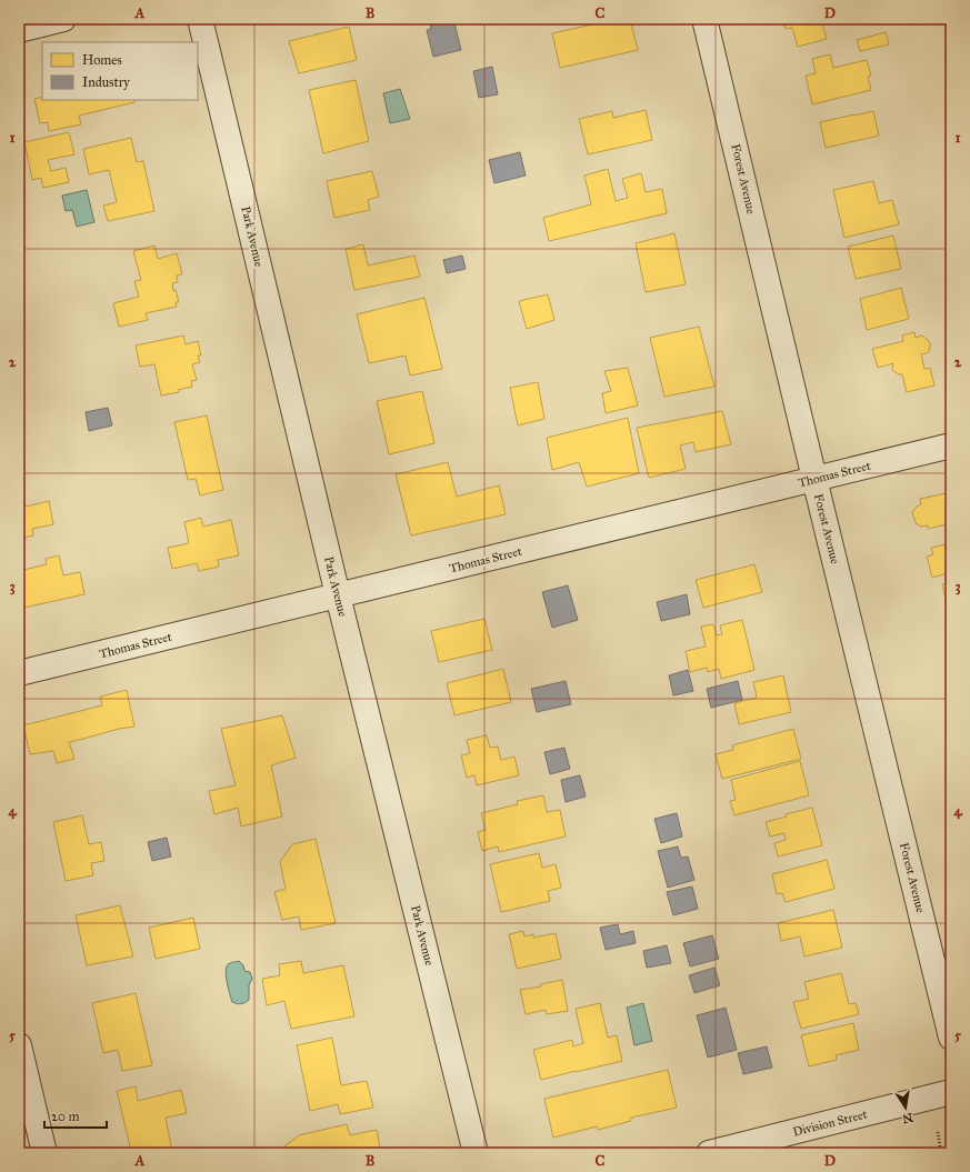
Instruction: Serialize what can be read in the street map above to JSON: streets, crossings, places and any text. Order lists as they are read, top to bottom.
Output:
{
  "streets": {
    "street": [
      "Forest Avenue",
      "Park Avenue",
      "Thomas Street",
      "Division Street"
    ]
  },
  "crossings": [
    ["Forest Avenue", "Thomas Street"],
    ["Park Avenue", "Thomas Street"]
  ],
  "legend": ["Homes", "Industry"],
  "scale_bar": "20 m",
  "north": "bottom",
  "grid": {
    "columns": [
      "A",
      "B",
      "C",
      "D"
    ],
    "rows": [
      "1",
      "2",
      "3",
      "4",
      "5"
    ]
  }
}
